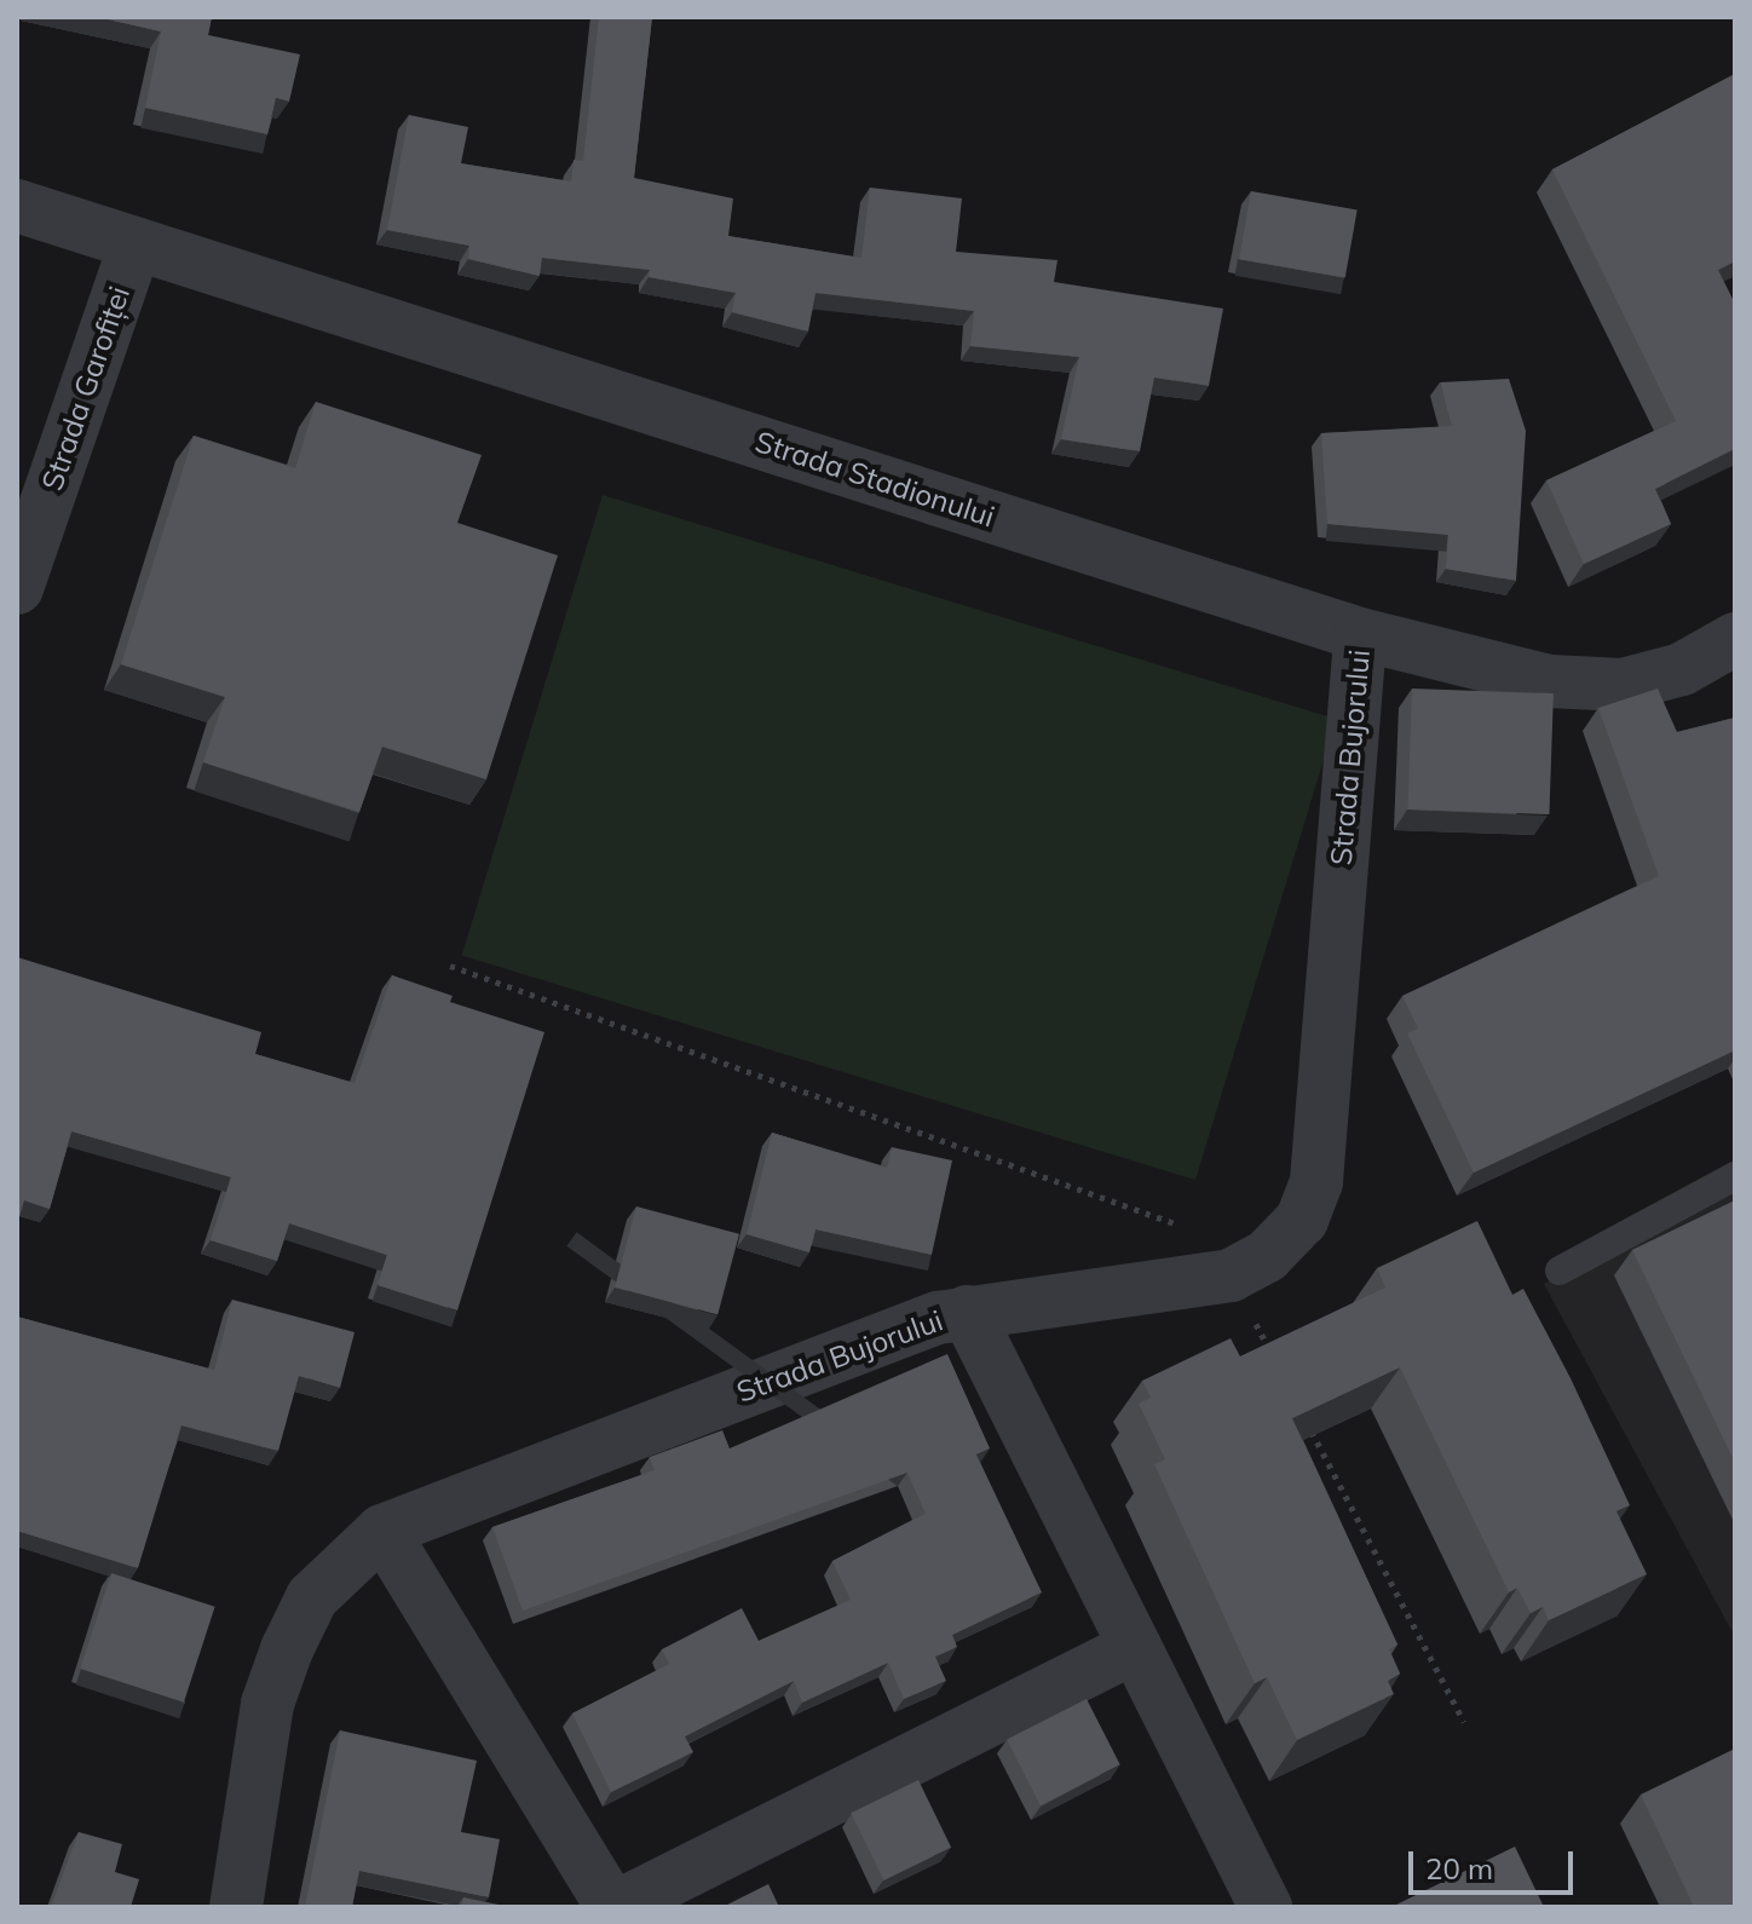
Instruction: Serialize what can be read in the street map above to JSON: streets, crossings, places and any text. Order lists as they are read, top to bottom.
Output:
{
  "streets": {
    "street": ["Strada Garofiței", "Strada Stadionului", "Strada Bujorului"]
  },
  "crossings": [
    ["Strada Garofiței", "Strada Stadionului"],
    ["Strada Stadionului", "Strada Bujorului"]
  ],
  "scale_bar": "20 m"
}
